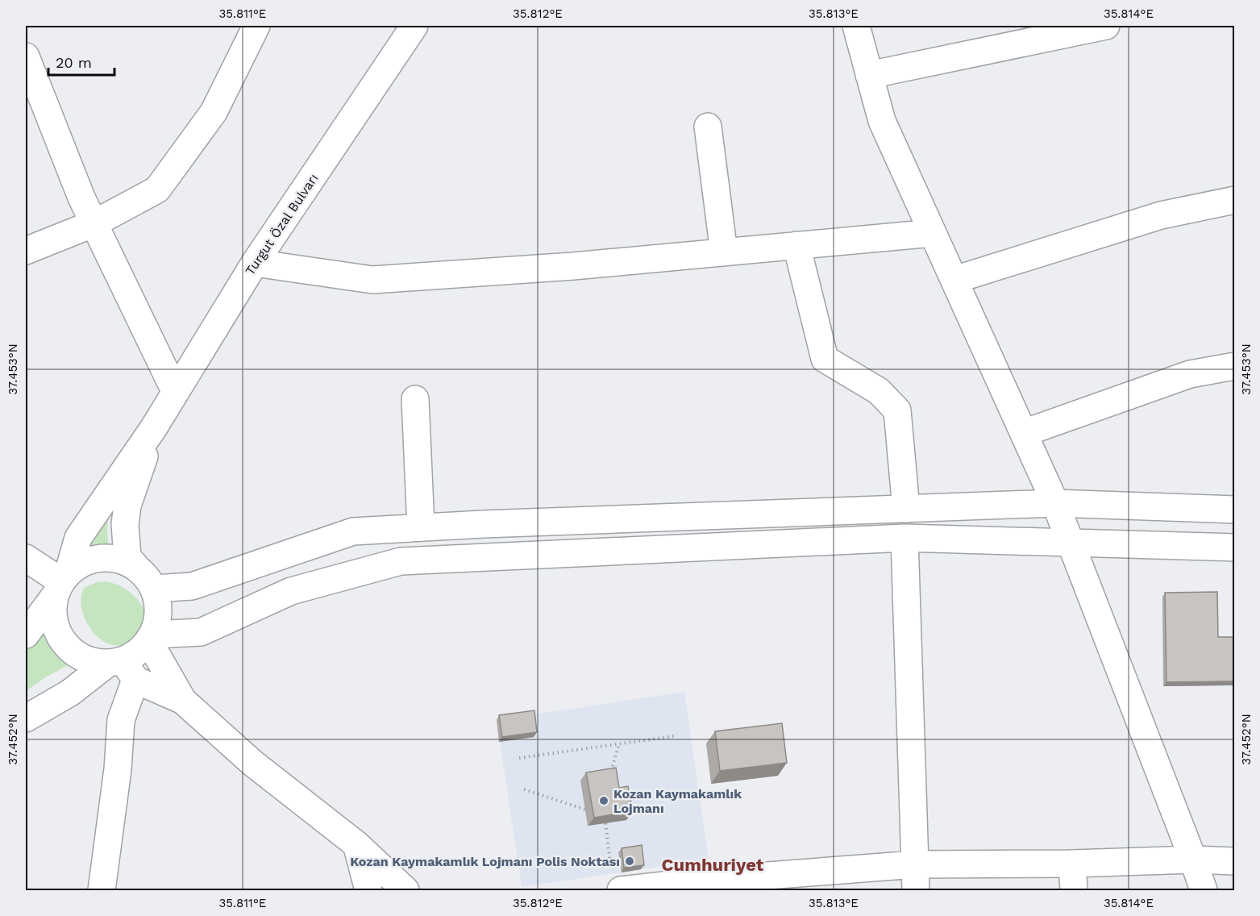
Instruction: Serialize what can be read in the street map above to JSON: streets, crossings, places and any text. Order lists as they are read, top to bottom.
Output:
{
  "streets": {
    "main road": ["Turgut Özal Bulvarı"]
  },
  "districts": ["Cumhuriyet"],
  "places": ["Kozan Kaymakamlık Lojmanı", "Kozan Kaymakamlık Lojmanı Polis Noktası"],
  "scale_bar": "20 m",
  "coordinates": [
    "35.811°E",
    "35.812°E",
    "35.813°E",
    "35.814°E",
    "37.453°N",
    "37.452°N"
  ]
}
